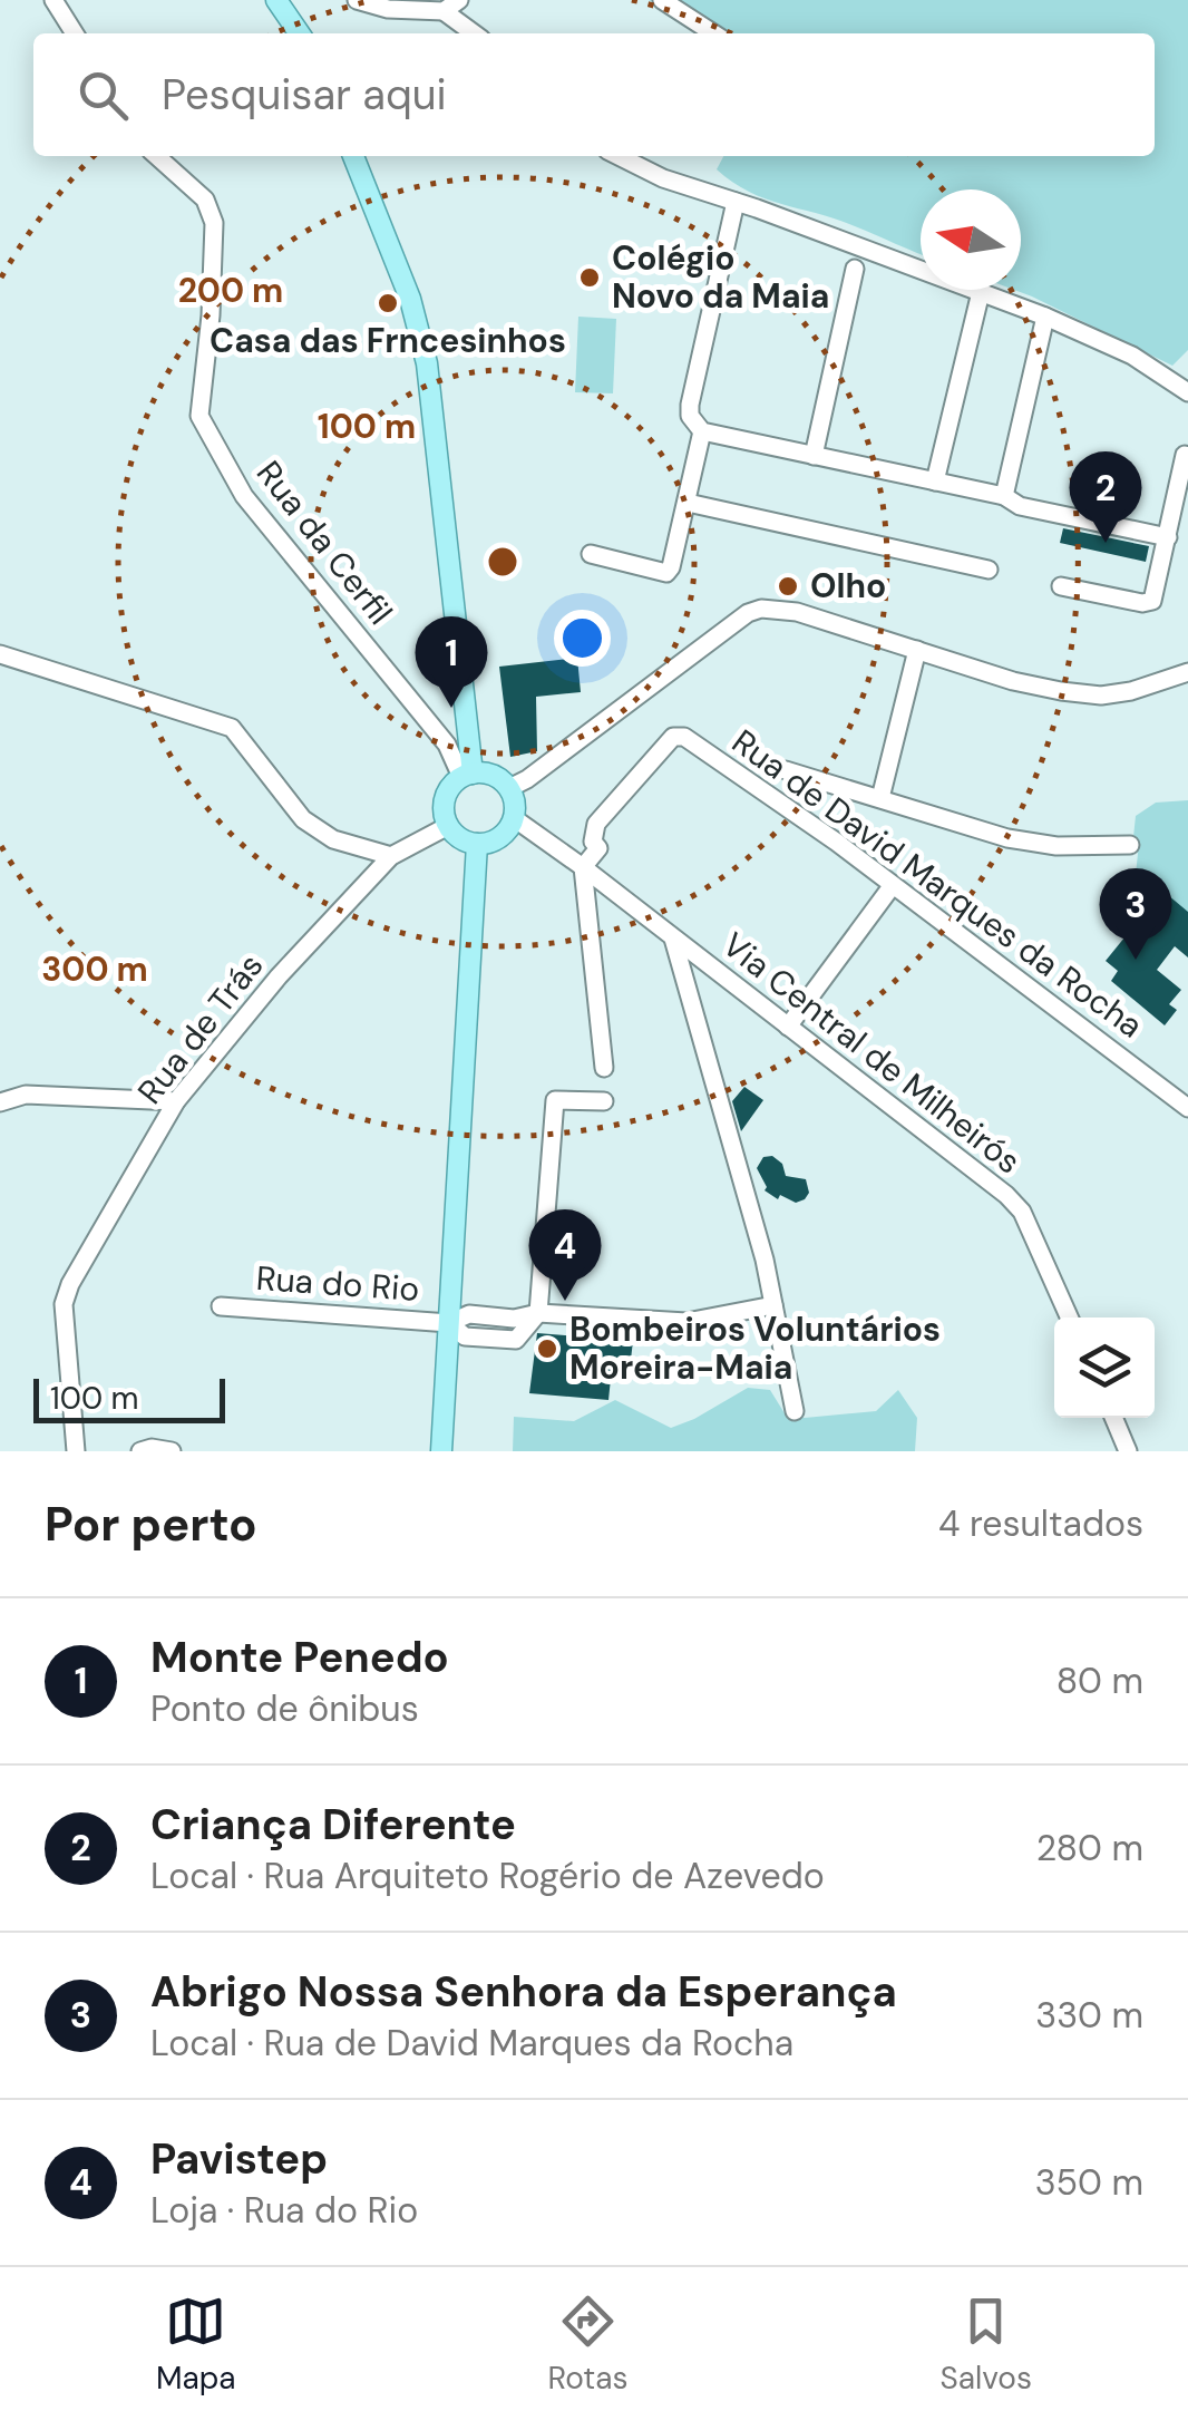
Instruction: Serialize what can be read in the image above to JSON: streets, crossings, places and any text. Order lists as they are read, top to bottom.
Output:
{
  "streets": {
    "street": [
      "Rua da Cerfil",
      "Rua de David Marques da Rocha",
      "Rua de Trás",
      "Via Central de Milheirós",
      "Rua do Rio"
    ]
  },
  "crossings": [
    ["Rua da Cerfil", "Rua de Trás"],
    ["Rua da Cerfil", "Via Central de Milheirós"],
    ["Rua de David Marques da Rocha", "Via Central de Milheirós"],
    ["Rua de Trás", "Via Central de Milheirós"]
  ],
  "places": [
    "Colégio Novo da Maia",
    "Casa das Frncesinhos",
    "Olho",
    "Bombeiros Voluntários Moreira-Maia"
  ],
  "scale_bar": "100 m",
  "north": "left",
  "page": {
    "search": "Pesquisar aqui",
    "pins": [
      "2",
      "1",
      "3",
      "4"
    ],
    "scale": "100 m",
    "heading": ["Por perto", "4 resultados"],
    "list": [
      {
        "mark": "1",
        "name": "Monte Penedo",
        "note": "Ponto de ônibus",
        "value": "80 m"
      },
      {
        "mark": "2",
        "name": "Criança Diferente",
        "note": "Local · Rua Arquiteto Rogério de Azevedo",
        "value": "280 m"
      },
      {
        "mark": "3",
        "name": "Abrigo Nossa Senhora da Esperança",
        "note": "Local · Rua de David Marques da Rocha",
        "value": "330 m"
      },
      {
        "mark": "4",
        "name": "Pavistep",
        "note": "Loja · Rua do Rio",
        "value": "350 m"
      }
    ],
    "nav": ["Mapa", "Rotas", "Salvos"]
  },
  "rings": ["200 m", "100 m", "300 m"]
}
